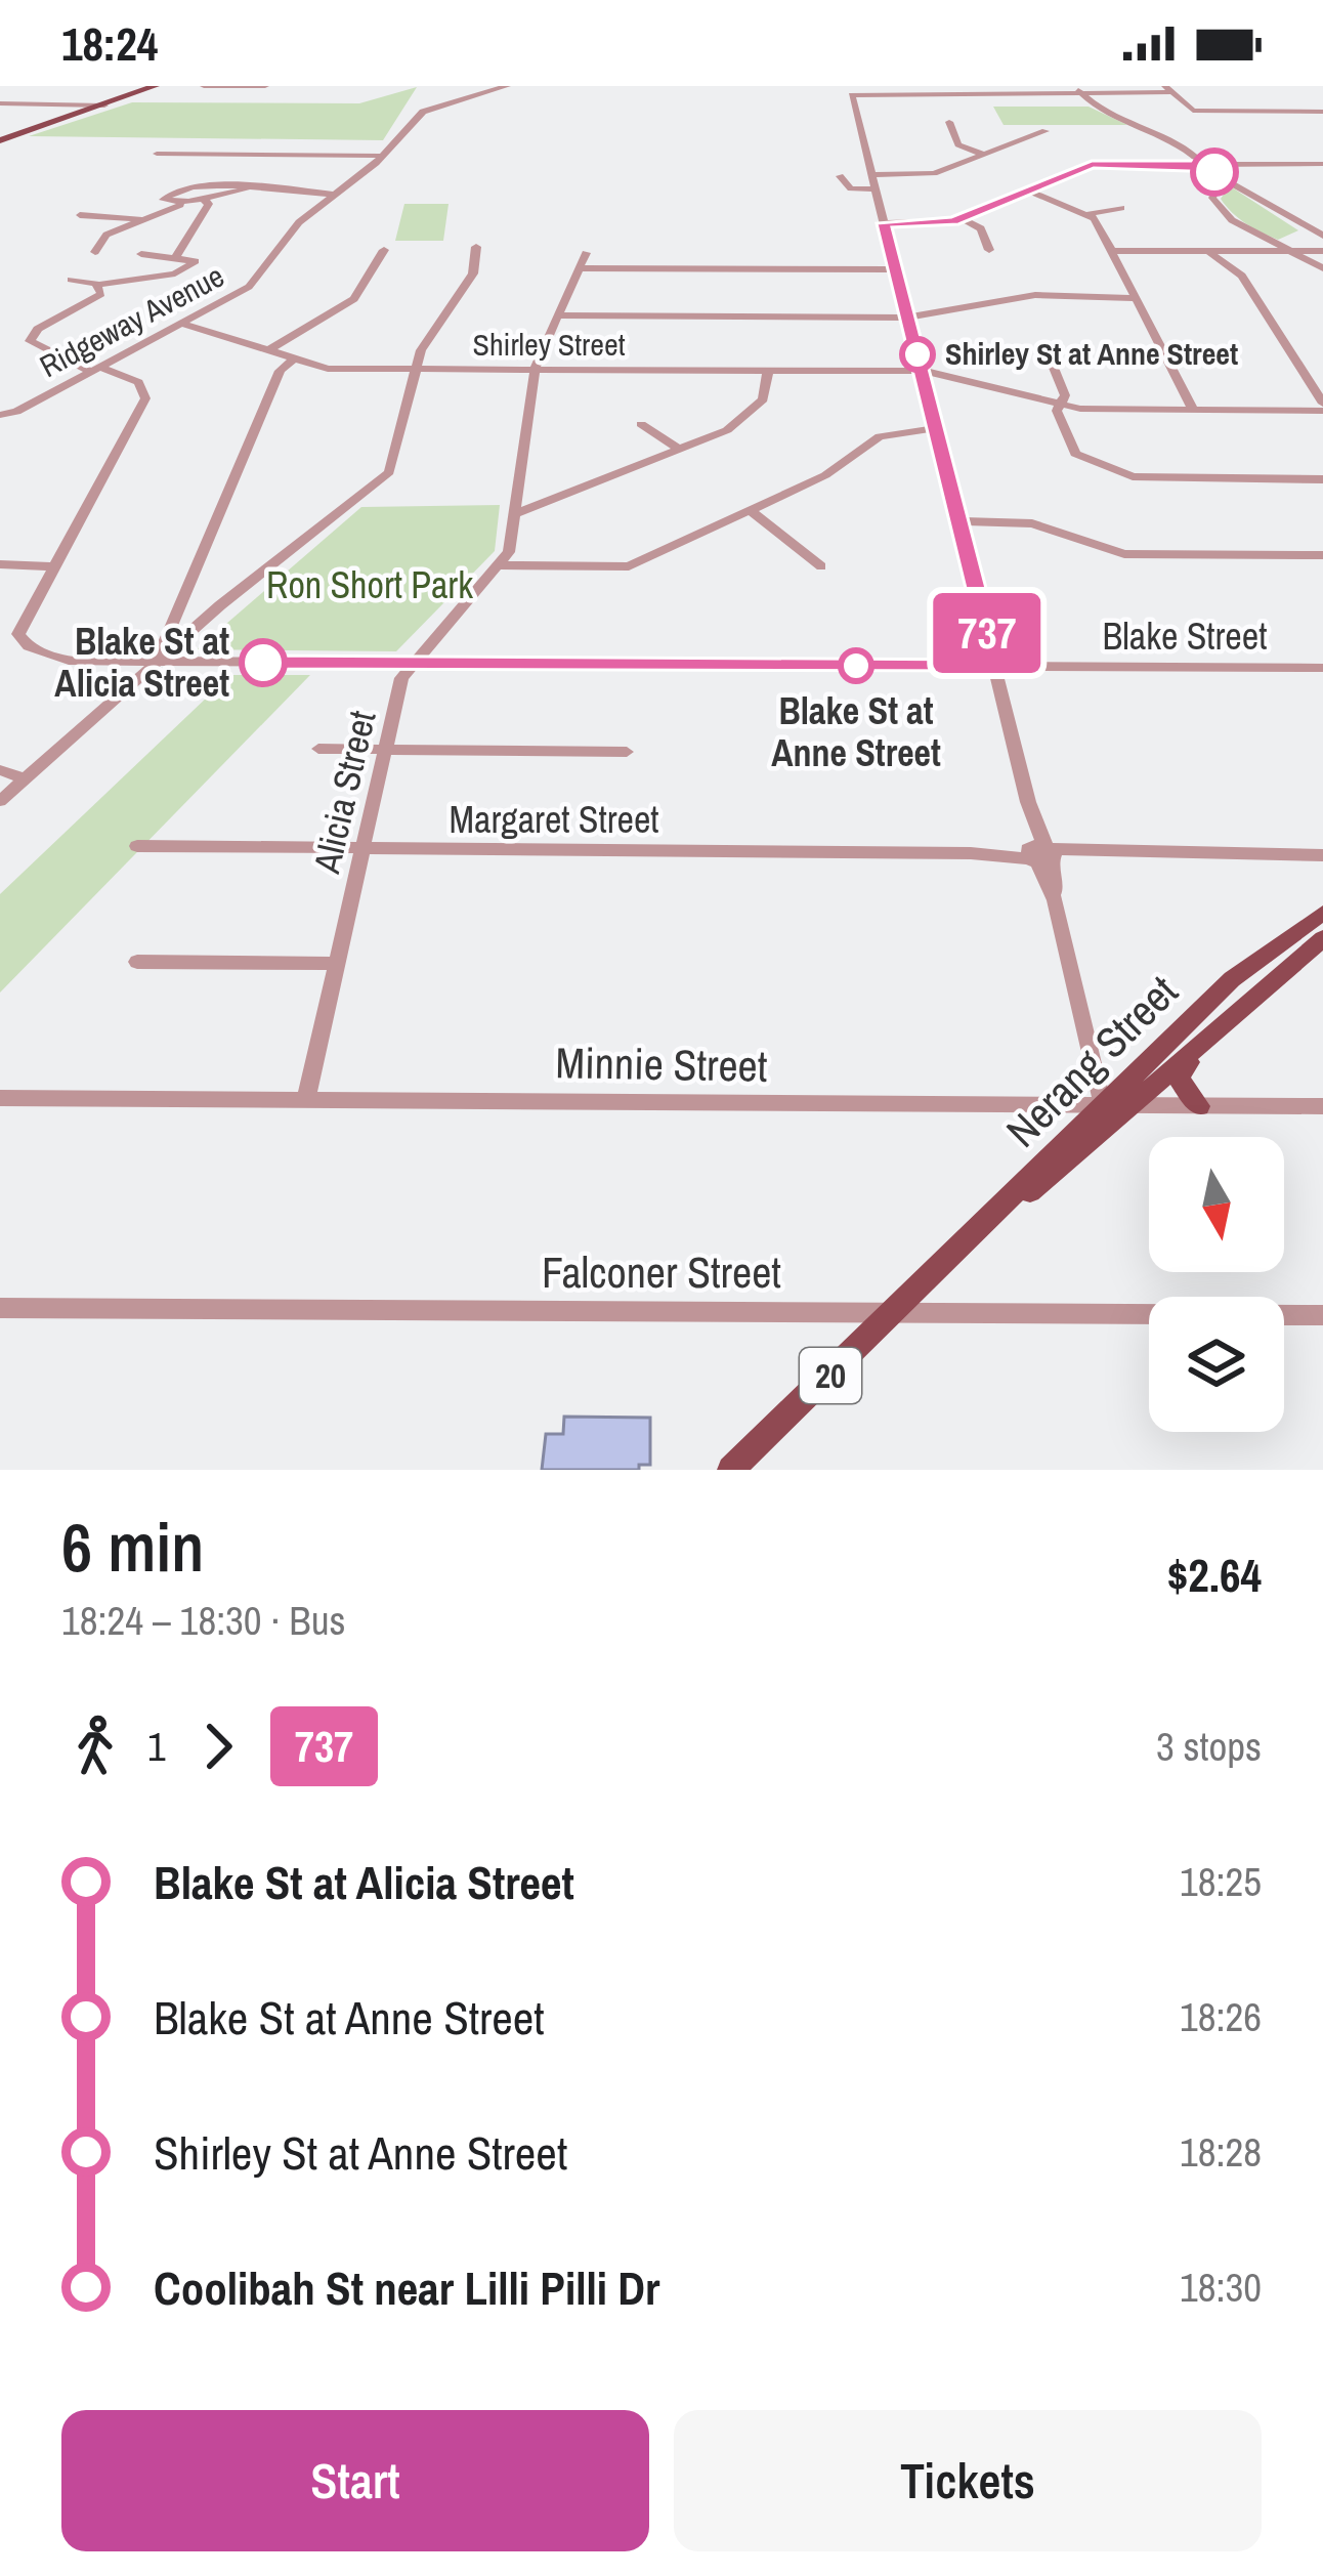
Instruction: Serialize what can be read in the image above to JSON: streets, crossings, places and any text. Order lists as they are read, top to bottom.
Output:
{
  "streets": {
    "main road": ["Nerang Street", "20"],
    "street": [
      "Ridgeway Avenue",
      "Shirley Street",
      "Blake Street",
      "Alicia Street",
      "Margaret Street",
      "Minnie Street",
      "Falconer Street"
    ]
  },
  "crossings": [
    ["Ridgeway Avenue", "Shirley Street"],
    ["Shirley Street", "Alicia Street"],
    ["Blake Street", "Alicia Street"],
    ["Alicia Street", "Margaret Street"],
    ["Alicia Street", "Minnie Street"],
    ["Nerang Street", "Minnie Street"],
    ["Nerang Street", "Falconer Street"]
  ],
  "parks": ["Ron Short Park"],
  "places": ["Shirley St at Anne Street", "Blake St at Alicia Street", "Blake St at Anne Street"],
  "lines": ["bus line 737"],
  "north": "bottom",
  "page": {
    "status": "18:24",
    "on_map": "737",
    "heading": ["6 min", "18:24 – 18:30 · Bus", "$2.64"],
    "legs": ["1", "737", "3 stops"],
    "list": [
      {
        "name": "Blake St at Alicia Street",
        "value": "18:25"
      },
      {
        "name": "Blake St at Anne Street",
        "value": "18:26"
      },
      {
        "name": "Shirley St at Anne Street",
        "value": "18:28"
      },
      {
        "name": "Coolibah St near Lilli Pilli Dr",
        "value": "18:30"
      }
    ],
    "buttons": ["Start", "Tickets"]
  }
}
